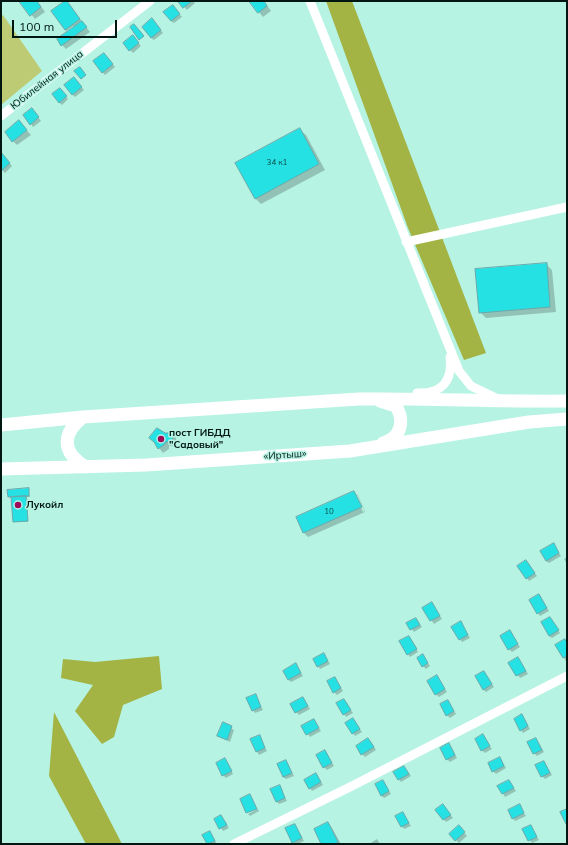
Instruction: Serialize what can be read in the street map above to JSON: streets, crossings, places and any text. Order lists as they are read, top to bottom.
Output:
{
  "streets": {
    "highway": ["«Иртыш»"],
    "street": ["Юбилейная улица"]
  },
  "places": ["пост ГИБДД \"Садовый\"", "Лукойл"],
  "house_numbers": ["34 к1", "10"],
  "scale_bar": "100 m"
}
